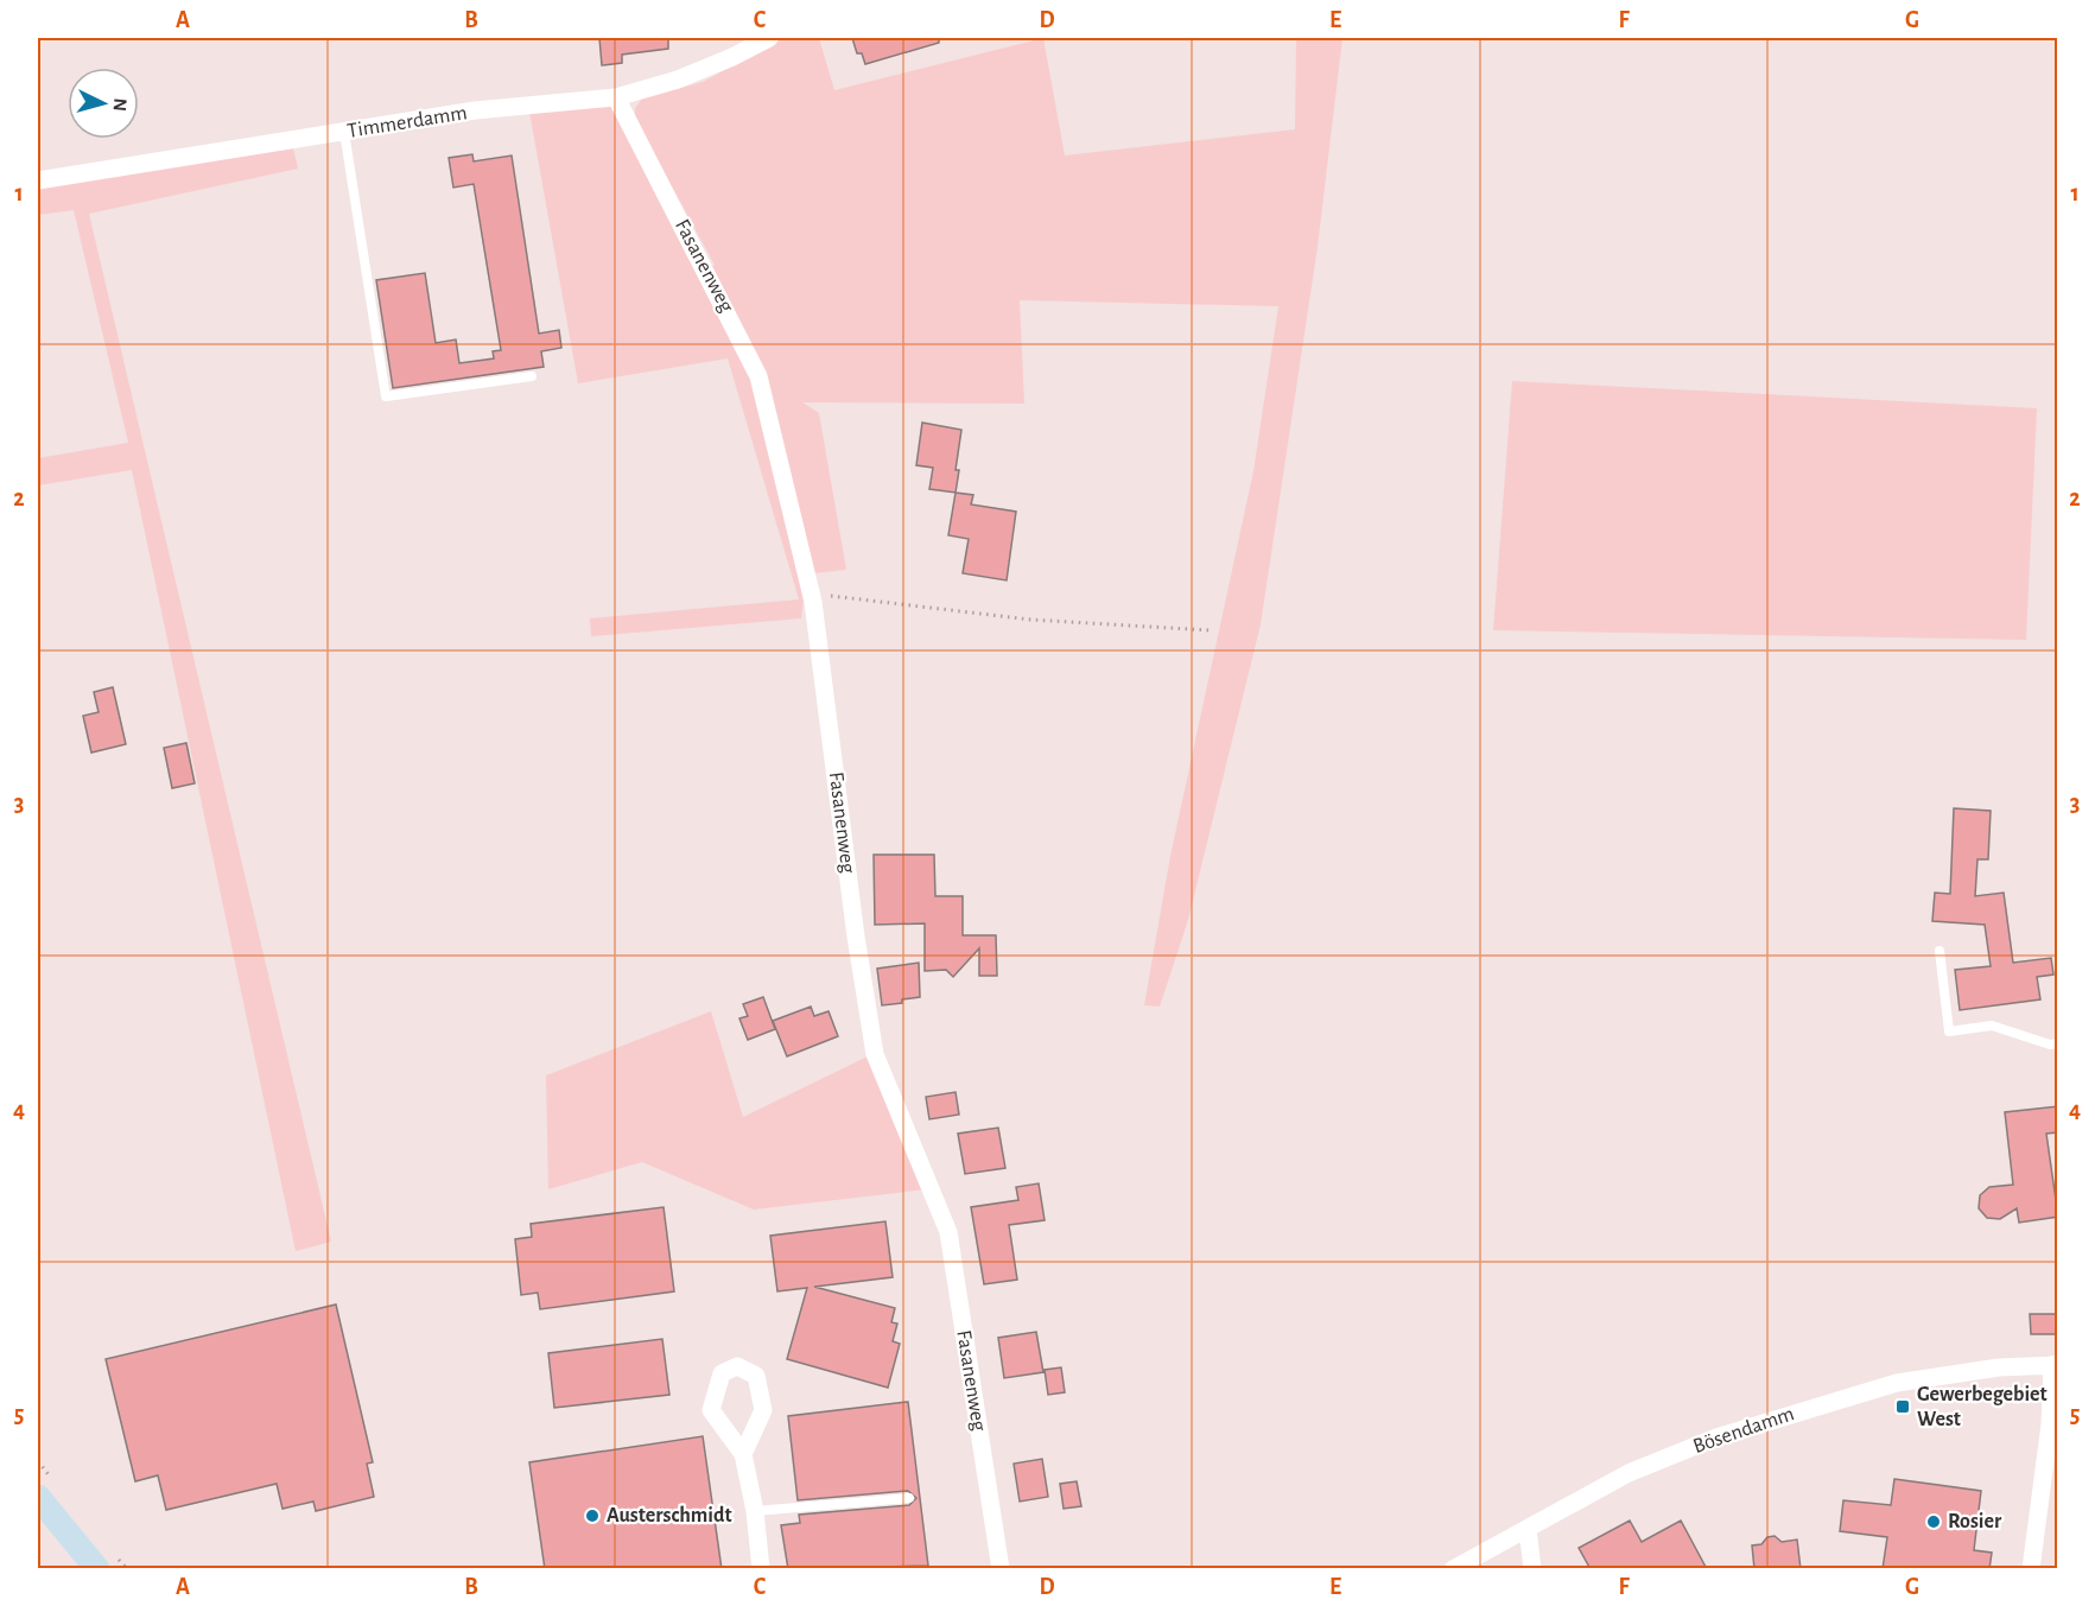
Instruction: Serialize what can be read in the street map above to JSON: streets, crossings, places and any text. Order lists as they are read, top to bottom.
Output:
{
  "streets": {
    "street": ["Timmerdamm", "Fasanenweg", "Bösendamm"]
  },
  "crossings": [
    ["Timmerdamm", "Fasanenweg"]
  ],
  "places": {
    "transit": ["Gewerbegebiet West"],
    "other": ["Austerschmidt", "Rosier"]
  },
  "north": "right",
  "grid": {
    "columns": [
      "A",
      "B",
      "C",
      "D",
      "E",
      "F",
      "G"
    ],
    "rows": [
      "1",
      "2",
      "3",
      "4",
      "5"
    ]
  }
}
